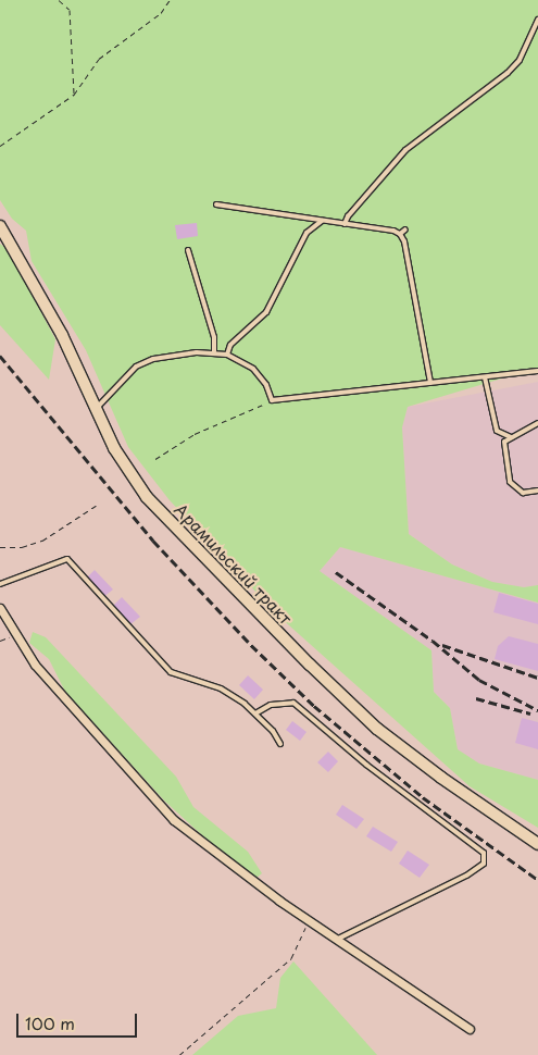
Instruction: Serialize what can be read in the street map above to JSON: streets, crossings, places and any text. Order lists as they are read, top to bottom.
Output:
{
  "streets": {
    "main road": ["Арамильский тракт"]
  },
  "scale_bar": "100 m"
}
